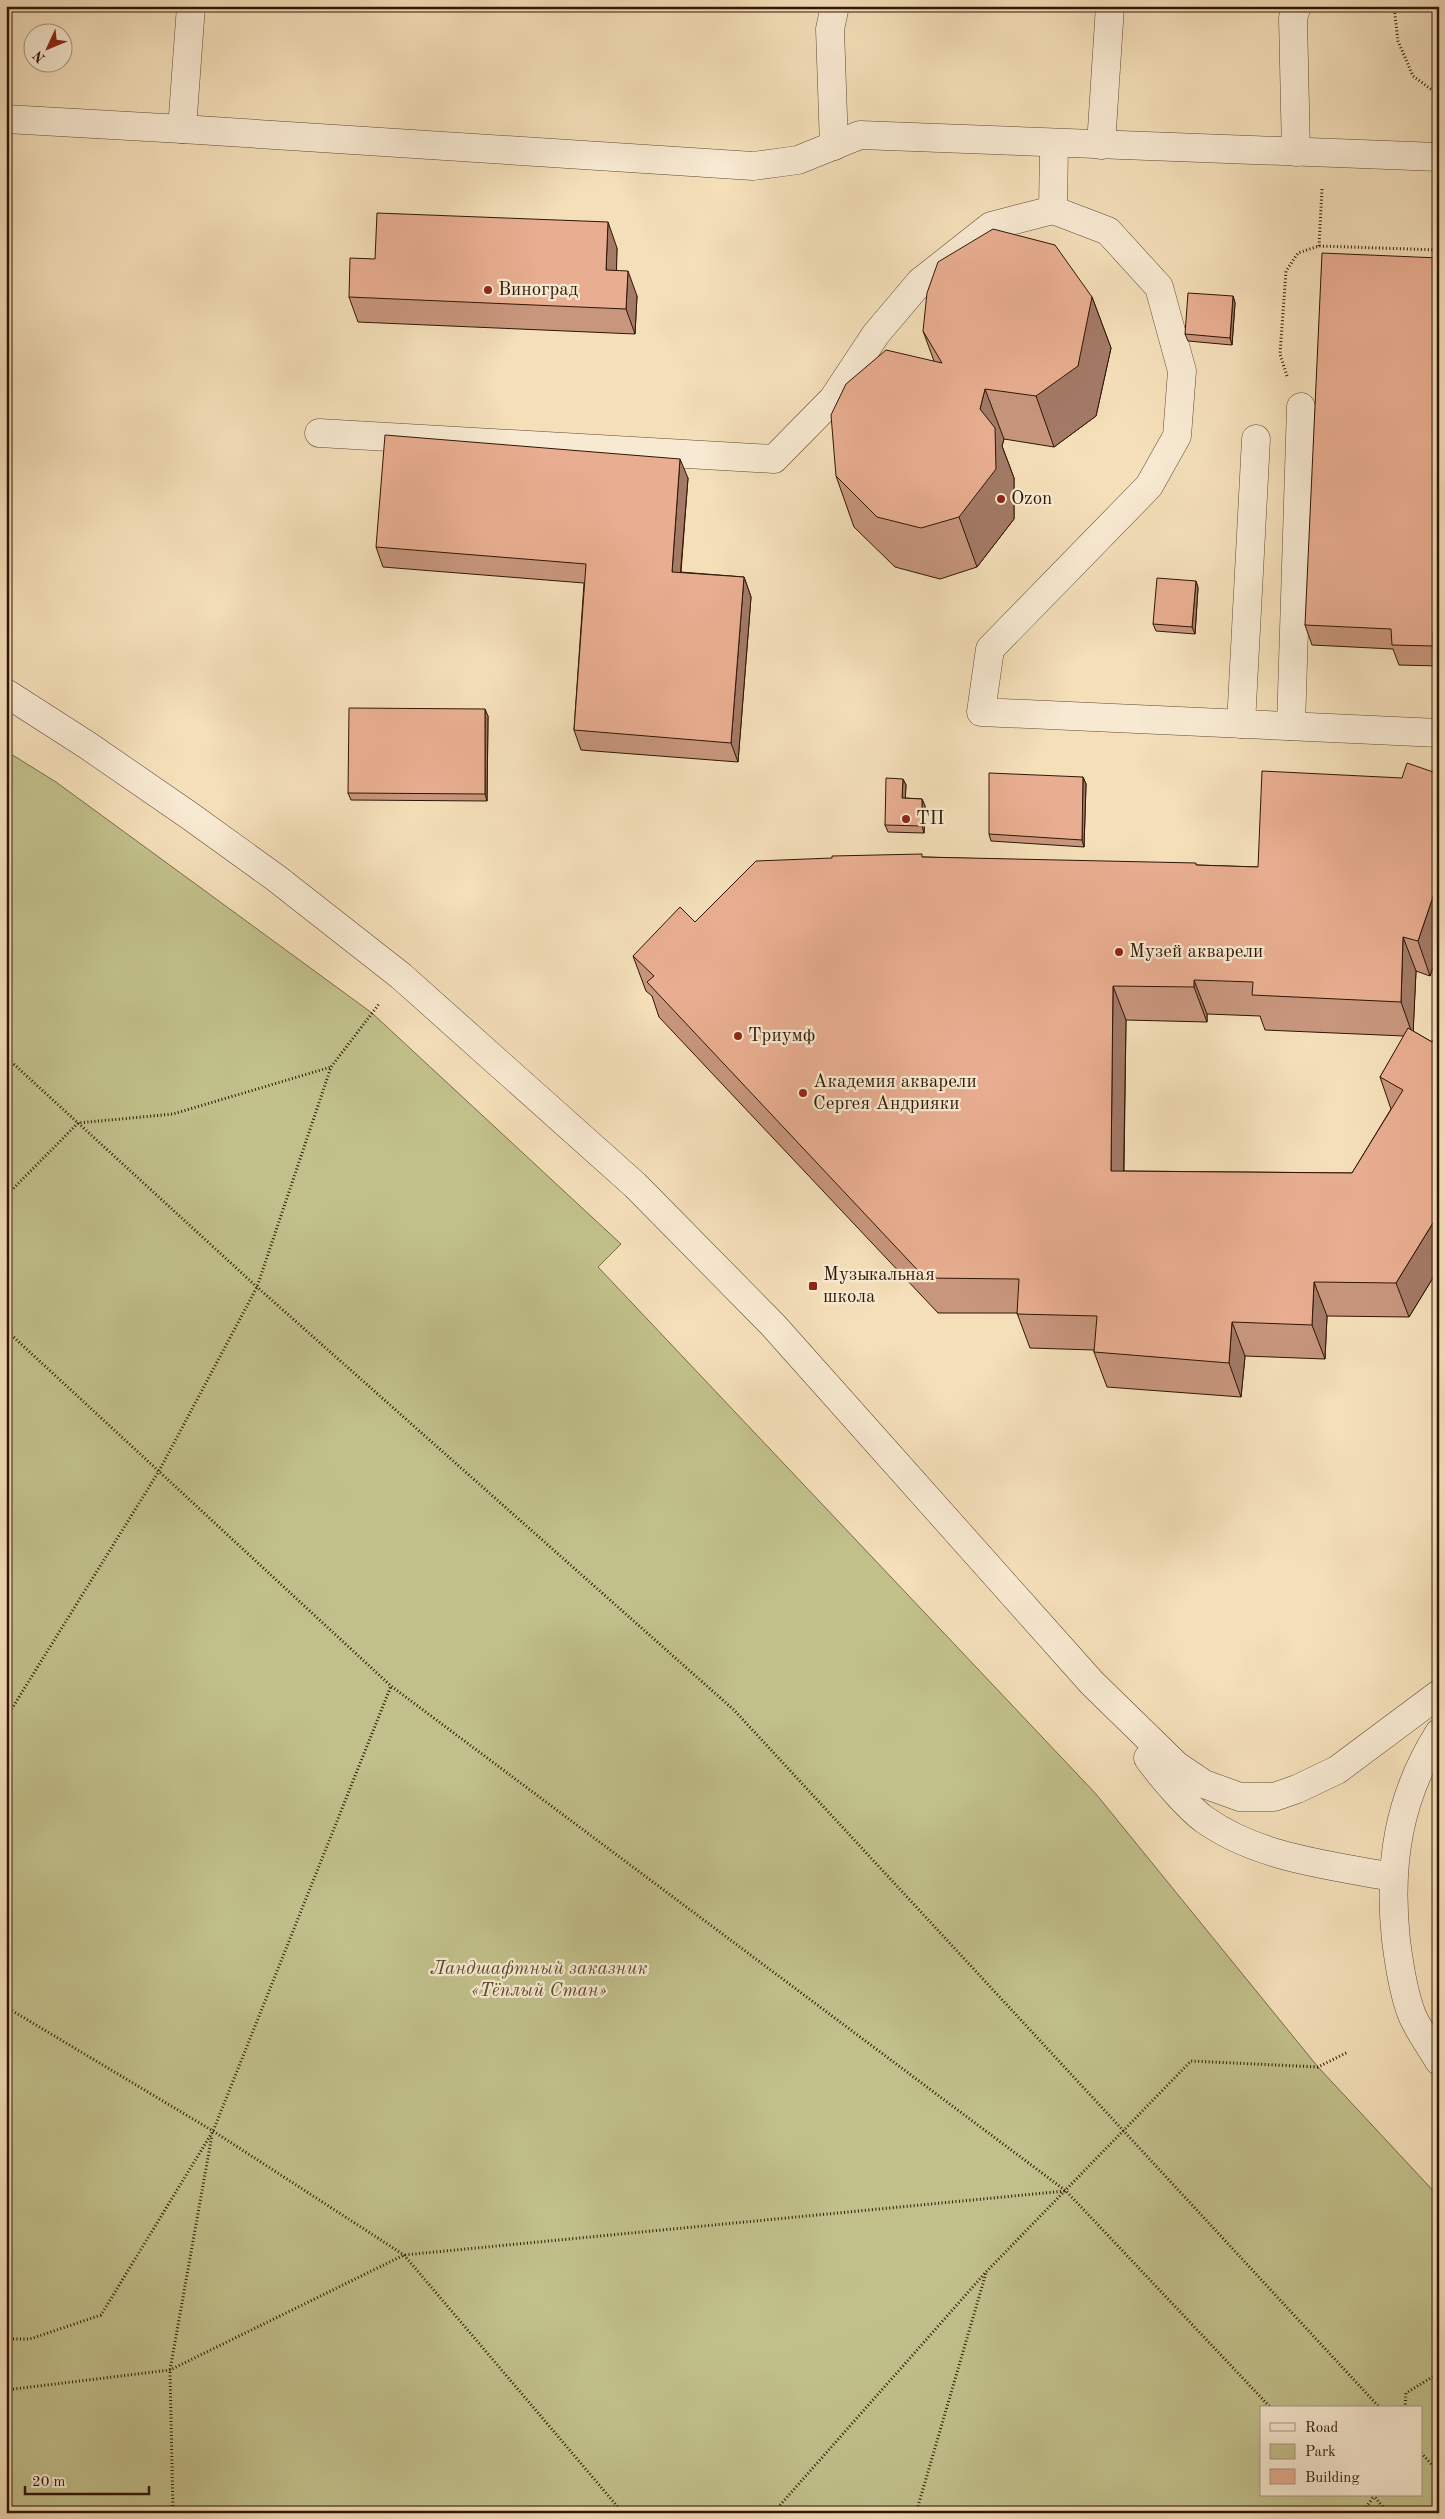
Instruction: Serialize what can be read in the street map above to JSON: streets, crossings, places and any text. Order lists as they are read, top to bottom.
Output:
{
  "parks": ["Ландшафтный заказник «Тёплый Стан»"],
  "places": {
    "other": [
      "Виноград",
      "Ozon",
      "ТП",
      "Музей акварели",
      "Триумф",
      "Академия акварели Сергея Андрияки"
    ],
    "transit": ["Музыкальная школа"]
  },
  "legend": ["Road", "Park", "Building"],
  "scale_bar": "20 m",
  "north": "bottom left"
}
